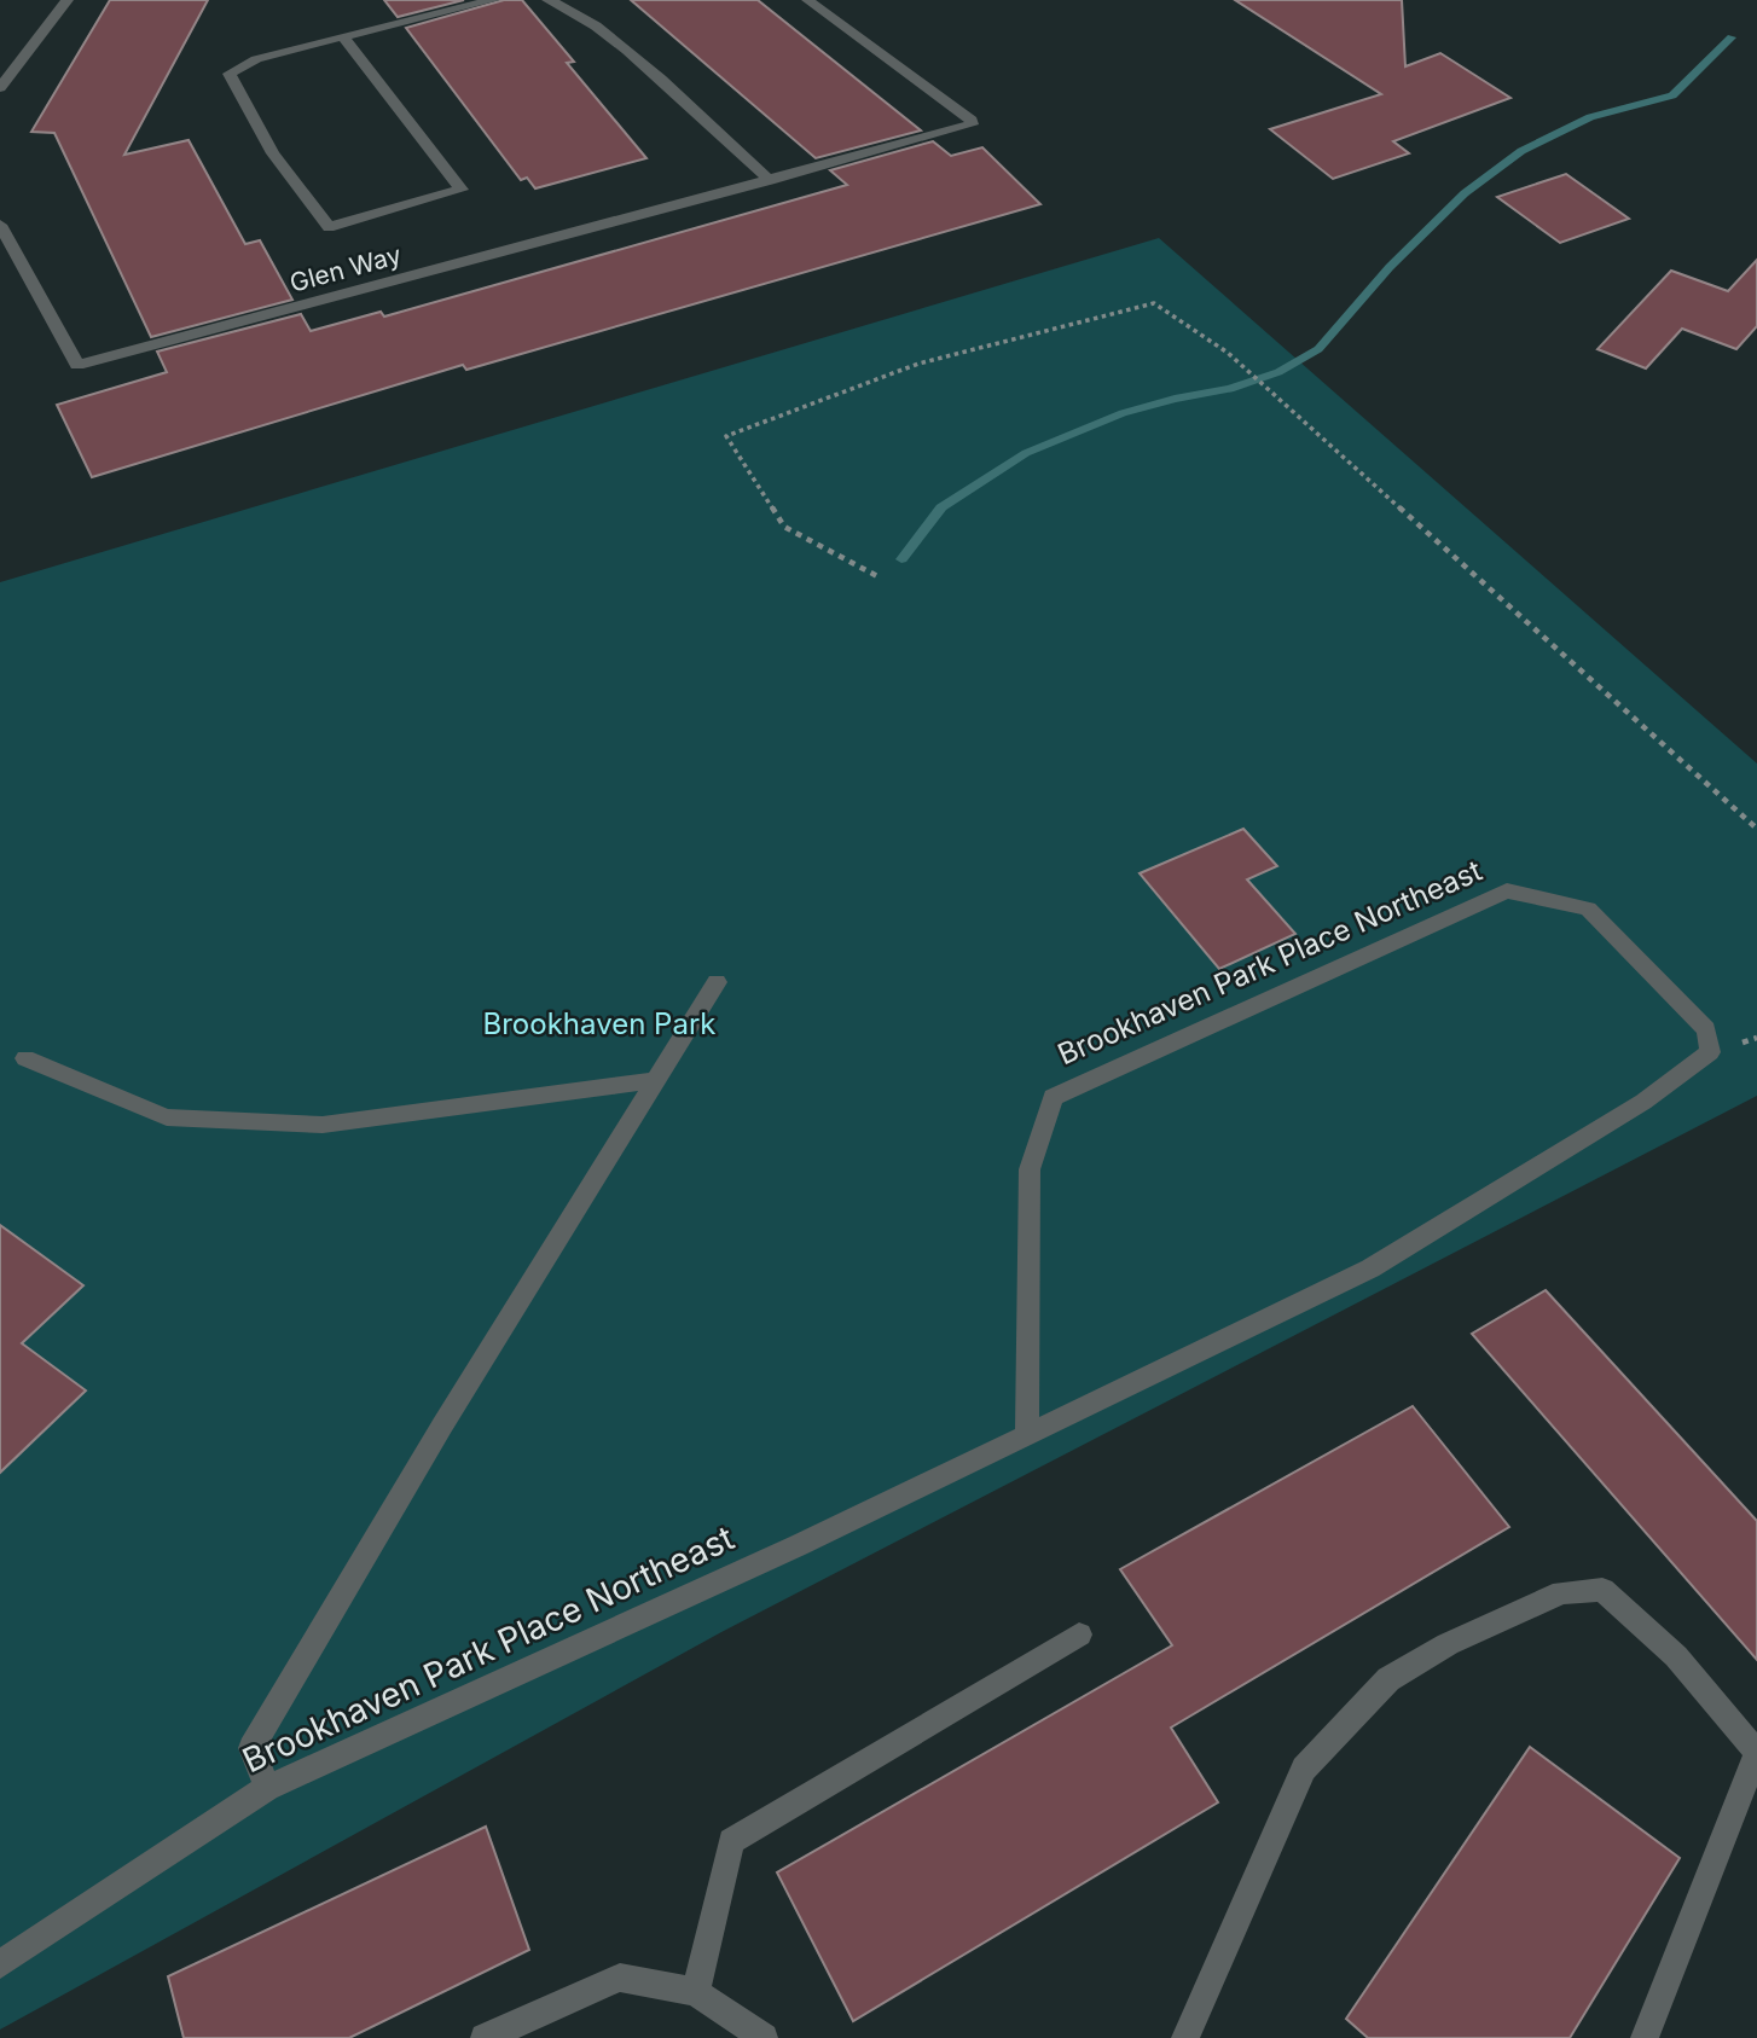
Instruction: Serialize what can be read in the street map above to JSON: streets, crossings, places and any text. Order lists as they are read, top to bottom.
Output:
{
  "streets": {
    "street": ["Glen Way", "Brookhaven Park Place Northeast"]
  },
  "parks": ["Brookhaven Park"]
}
